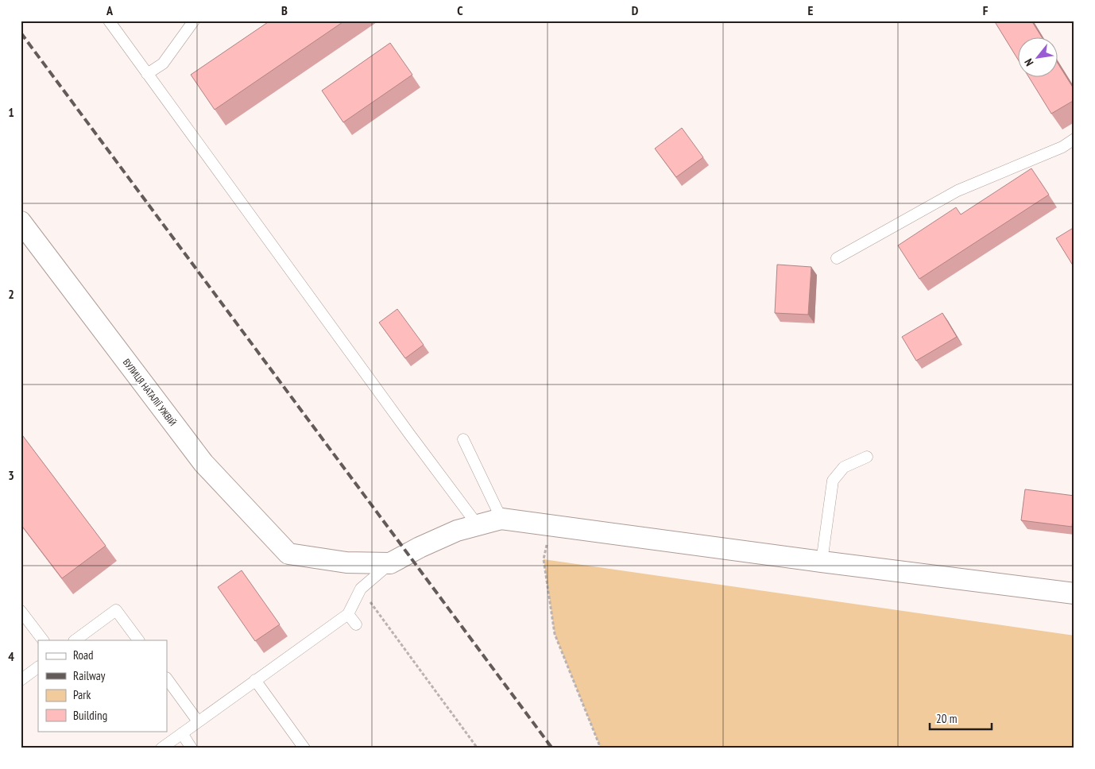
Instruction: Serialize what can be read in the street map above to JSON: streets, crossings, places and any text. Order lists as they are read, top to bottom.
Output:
{
  "streets": {
    "street": ["ВУЛИЦЯ НАТАЛІЇ УЖВІЙ"]
  },
  "legend": [
    "Road",
    "Railway",
    "Park",
    "Building"
  ],
  "scale_bar": "20 m",
  "north": "bottom left",
  "grid": {
    "columns": [
      "A",
      "B",
      "C",
      "D",
      "E",
      "F"
    ],
    "rows": [
      "1",
      "2",
      "3",
      "4"
    ]
  }
}
